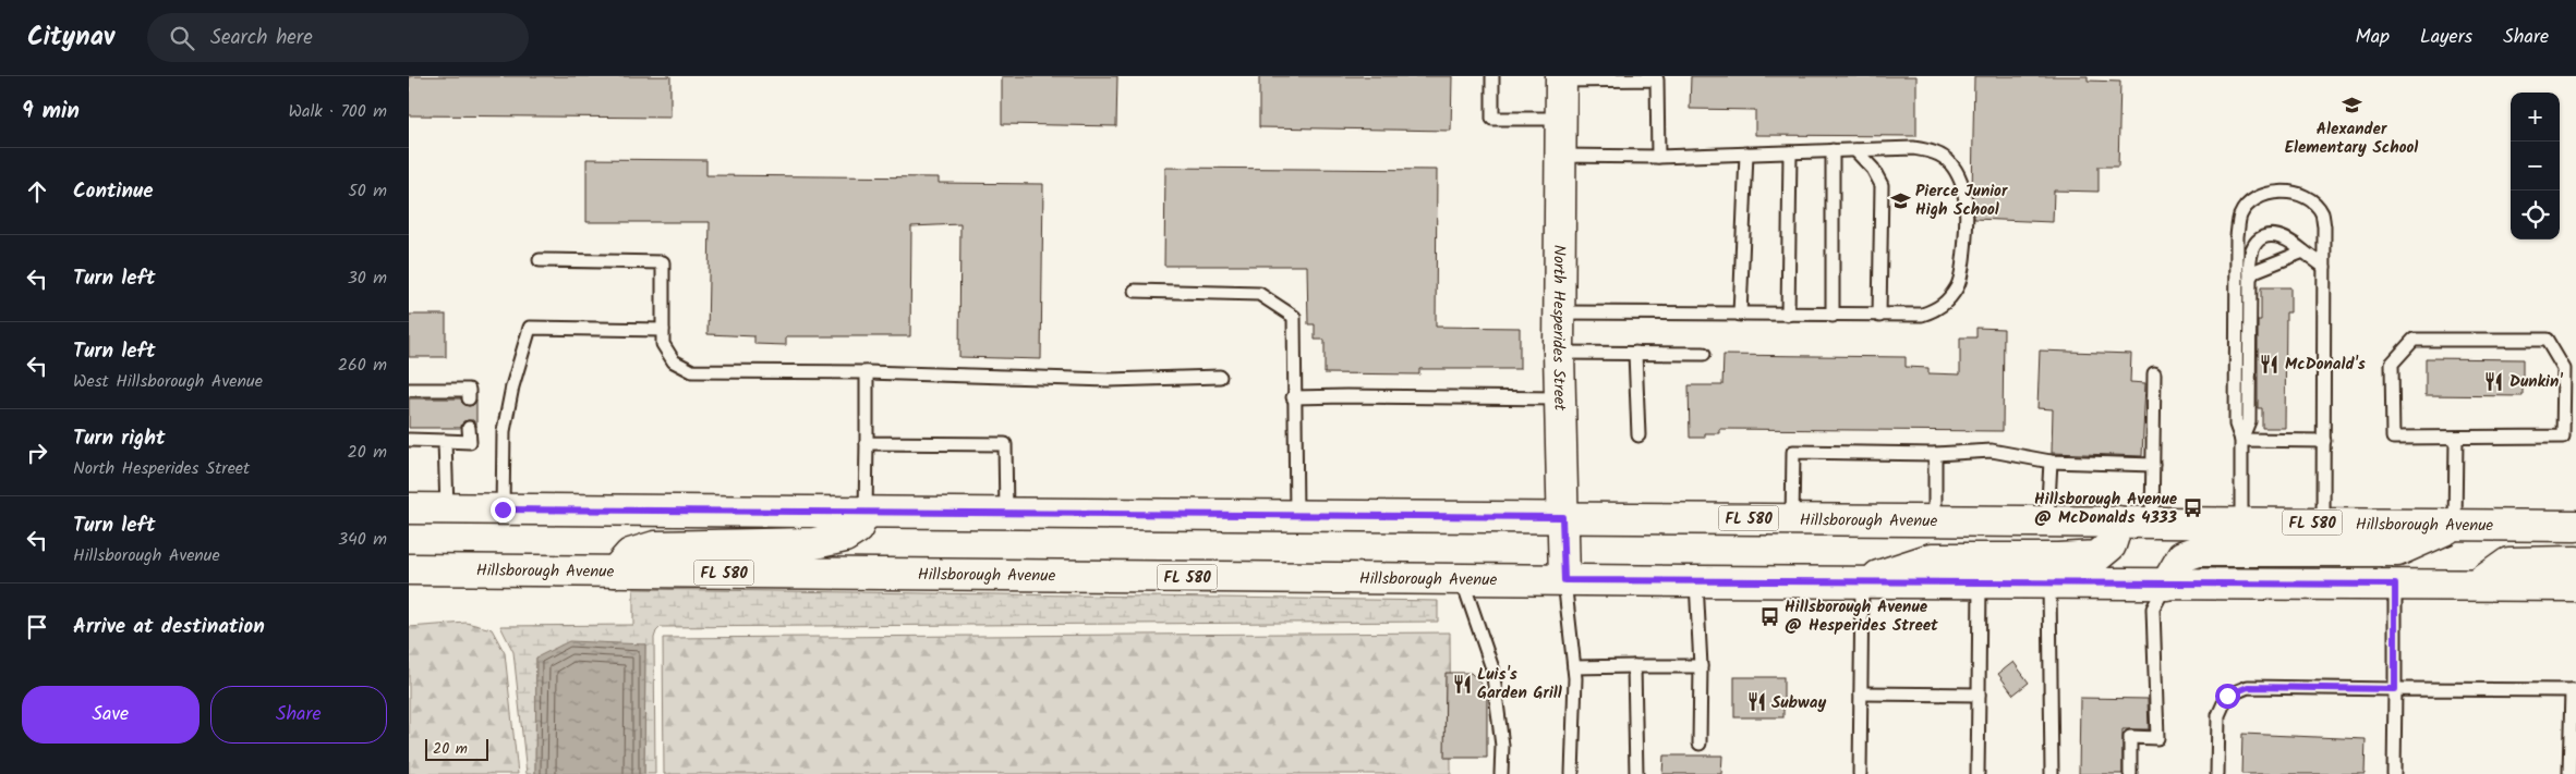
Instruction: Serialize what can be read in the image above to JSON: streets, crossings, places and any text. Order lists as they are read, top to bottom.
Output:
{
  "streets": {
    "main road": ["North Hesperides Street", "FL 580", "Hillsborough Avenue"]
  },
  "crossings": [
    ["North Hesperides Street", "FL 580"],
    ["North Hesperides Street", "Hillsborough Avenue"],
    ["FL 580", "Hillsborough Avenue"]
  ],
  "places": {
    "school or university": ["Alexander Elementary School", "Pierce Junior High School"],
    "restaurant": [
      "McDonald's",
      "Dunkin'",
      "Luis's Garden Grill",
      "Subway"
    ],
    "bus stop": ["Hillsborough Avenue @ McDonalds 4333", "Hillsborough Avenue @ Hesperides Street"]
  },
  "scale_bar": "20 m",
  "page": {
    "header": "Citynav",
    "search": "Search here",
    "nav": ["Map", "Layers", "Share"],
    "heading": ["9 min", "Walk · 700 m"],
    "map_buttons": ["+", "−"],
    "list": [
      ["Continue", "50 m"],
      ["Turn left", "30 m"],
      ["Turn left", "West Hillsborough Avenue", "260 m"],
      ["Turn right", "North Hesperides Street", "20 m"],
      ["Turn left", "Hillsborough Avenue", "340 m"],
      "Arrive at destination"
    ],
    "buttons": ["Save", "Share"],
    "scale": "20 m"
  }
}
